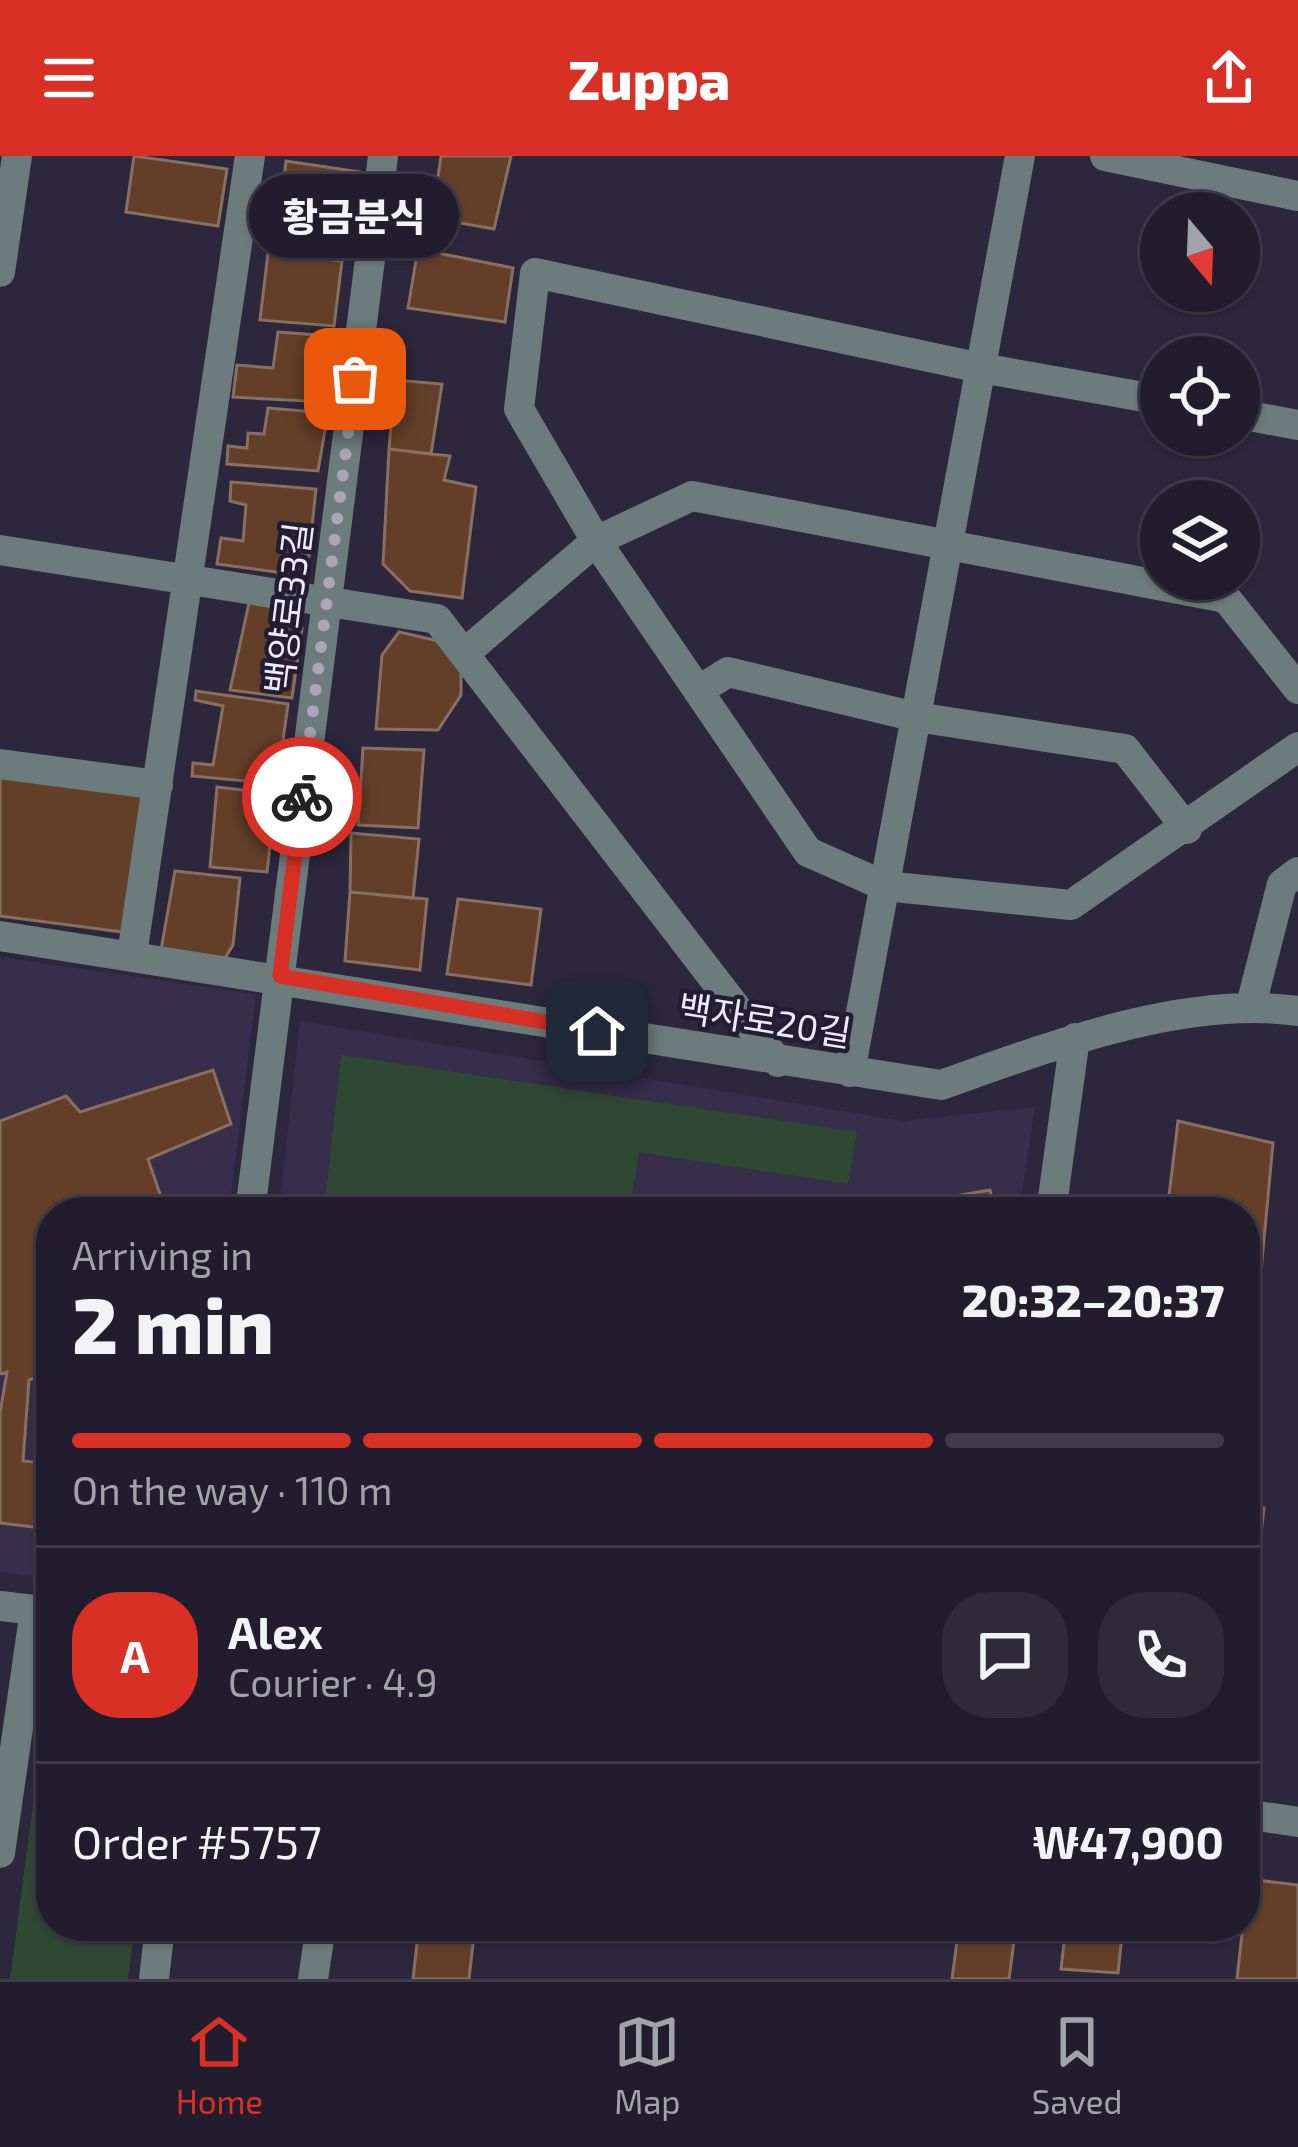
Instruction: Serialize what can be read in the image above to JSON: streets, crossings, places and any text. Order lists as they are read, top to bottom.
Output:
{
  "streets": {
    "street": ["백양로33길", "백자로20길"]
  },
  "crossings": [
    ["백양로33길", "백자로20길"]
  ],
  "places": ["황금분식"],
  "north": "bottom",
  "page": {
    "header": "Zuppa",
    "bubble": "황금분식",
    "heading": ["2 min", "Arriving in", "20:32–20:37"],
    "panel": [
      "Alex",
      "Courier · 4.9",
      "Order #5757",
      "₩47,900"
    ],
    "bar": "On the way · 110 m",
    "round": "A",
    "tabs": ["Home", "Map", "Saved"]
  }
}
